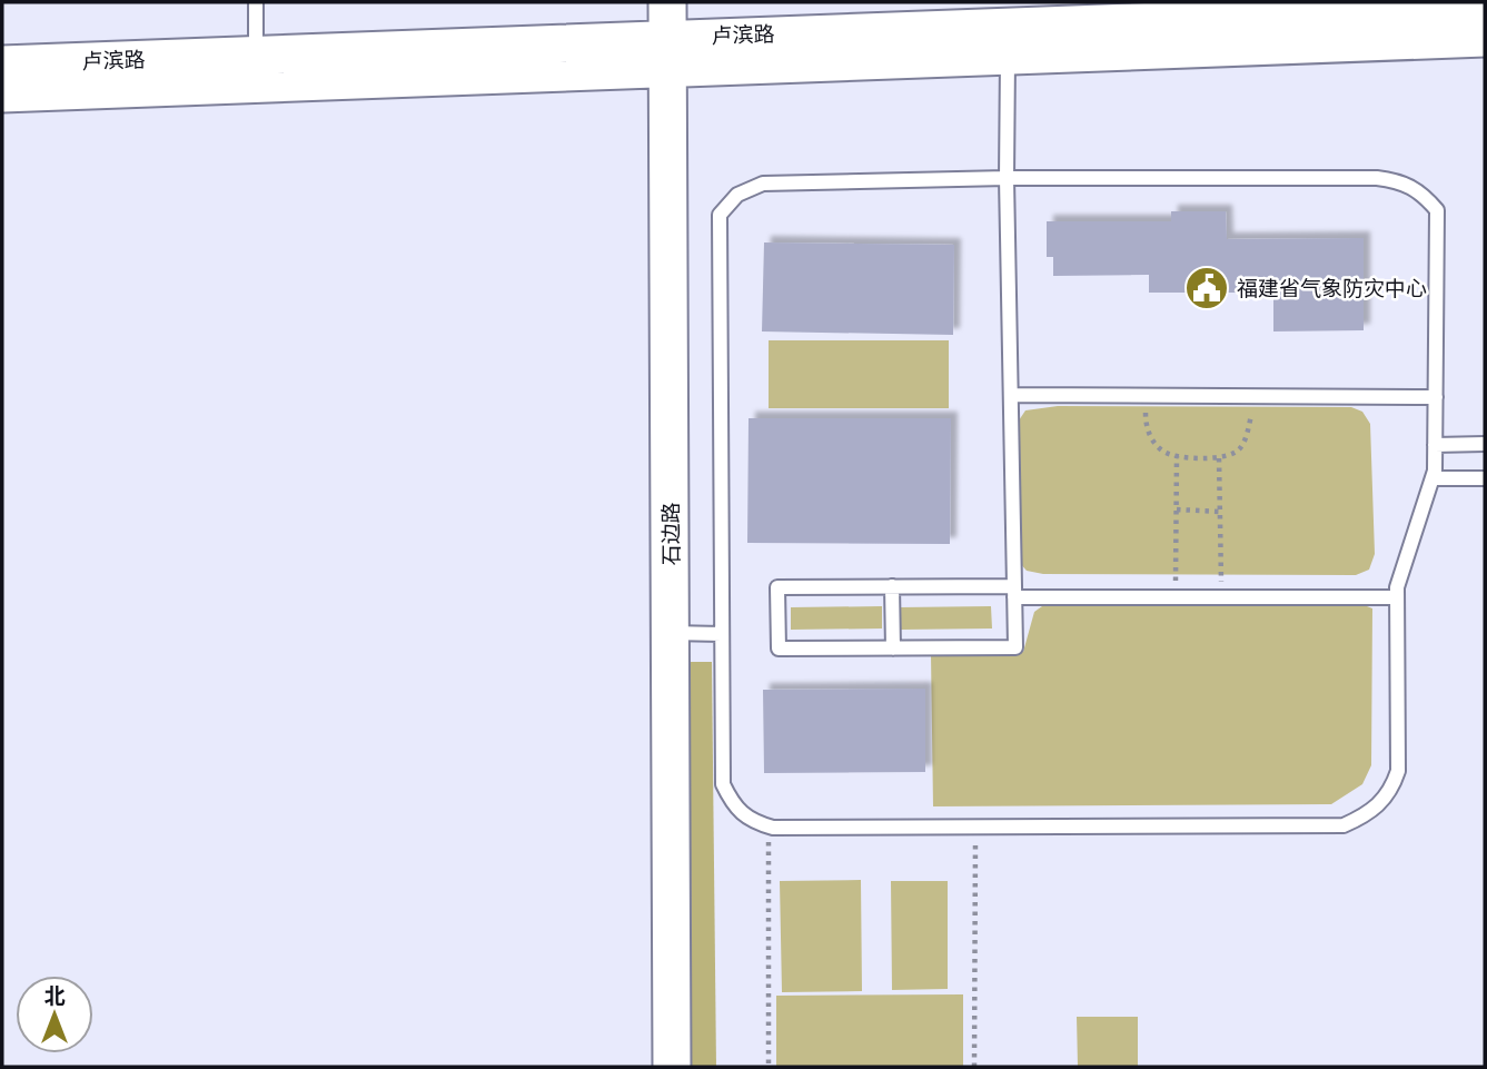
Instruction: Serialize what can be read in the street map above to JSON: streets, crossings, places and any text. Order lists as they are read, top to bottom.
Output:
{
  "streets": {
    "main road": ["卢滨路", "石边路"]
  },
  "crossings": [
    ["卢滨路", "石边路"]
  ],
  "places": {
    "public building": ["福建省气象防灾中心"]
  },
  "north": "top"
}
